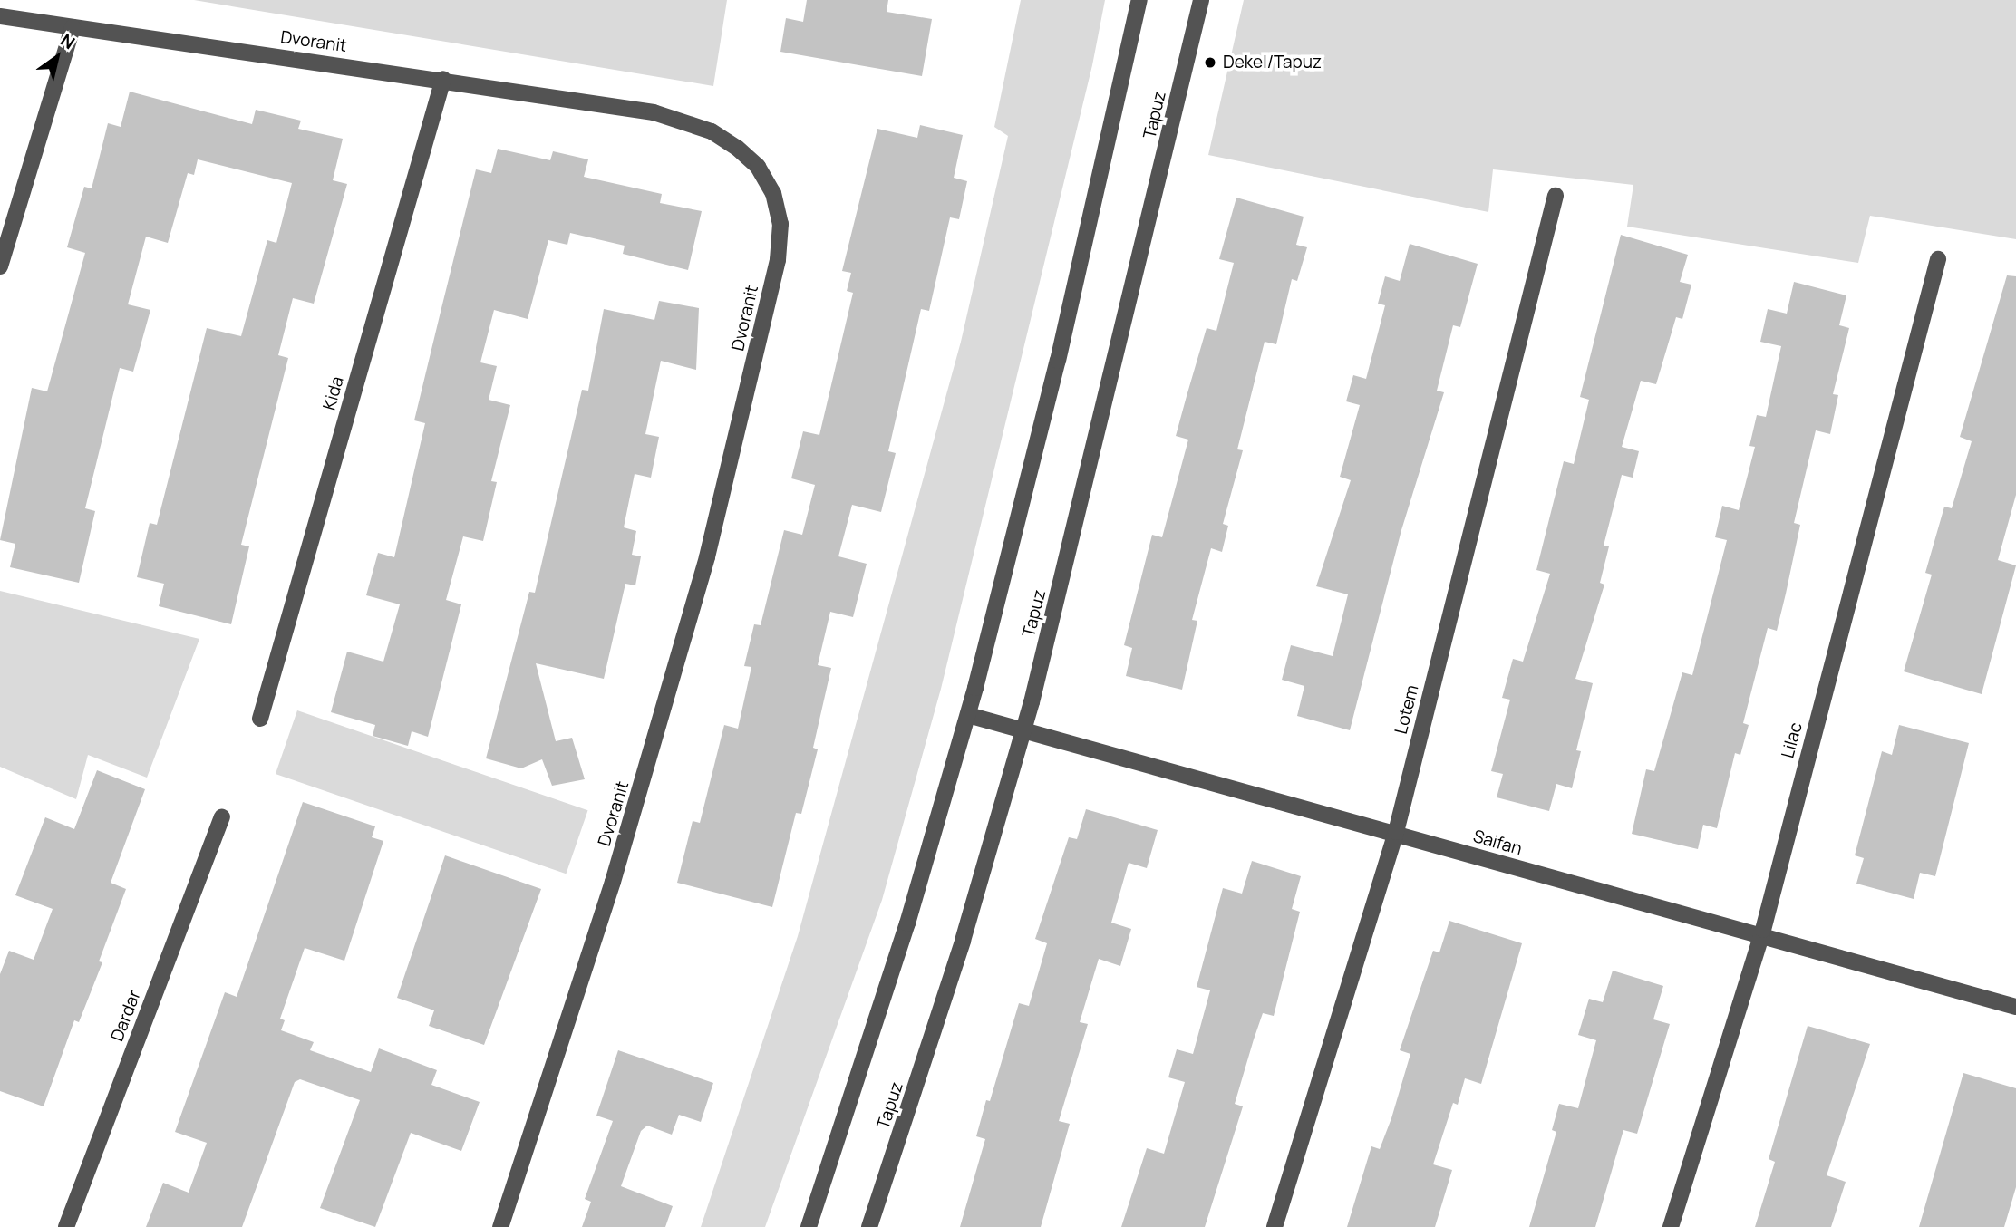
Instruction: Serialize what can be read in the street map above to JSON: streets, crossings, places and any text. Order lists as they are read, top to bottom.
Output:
{
  "streets": {
    "street": [
      "Dvoranit",
      "Tapuz",
      "Kida",
      "Lotem",
      "Lilac",
      "Saifan",
      "Dardar"
    ]
  },
  "crossings": [
    ["Dvoranit", "Kida"],
    ["Tapuz", "Saifan"],
    ["Lotem", "Saifan"],
    ["Lilac", "Saifan"]
  ],
  "places": ["Dekel/Tapuz"],
  "north": "top right"
}
